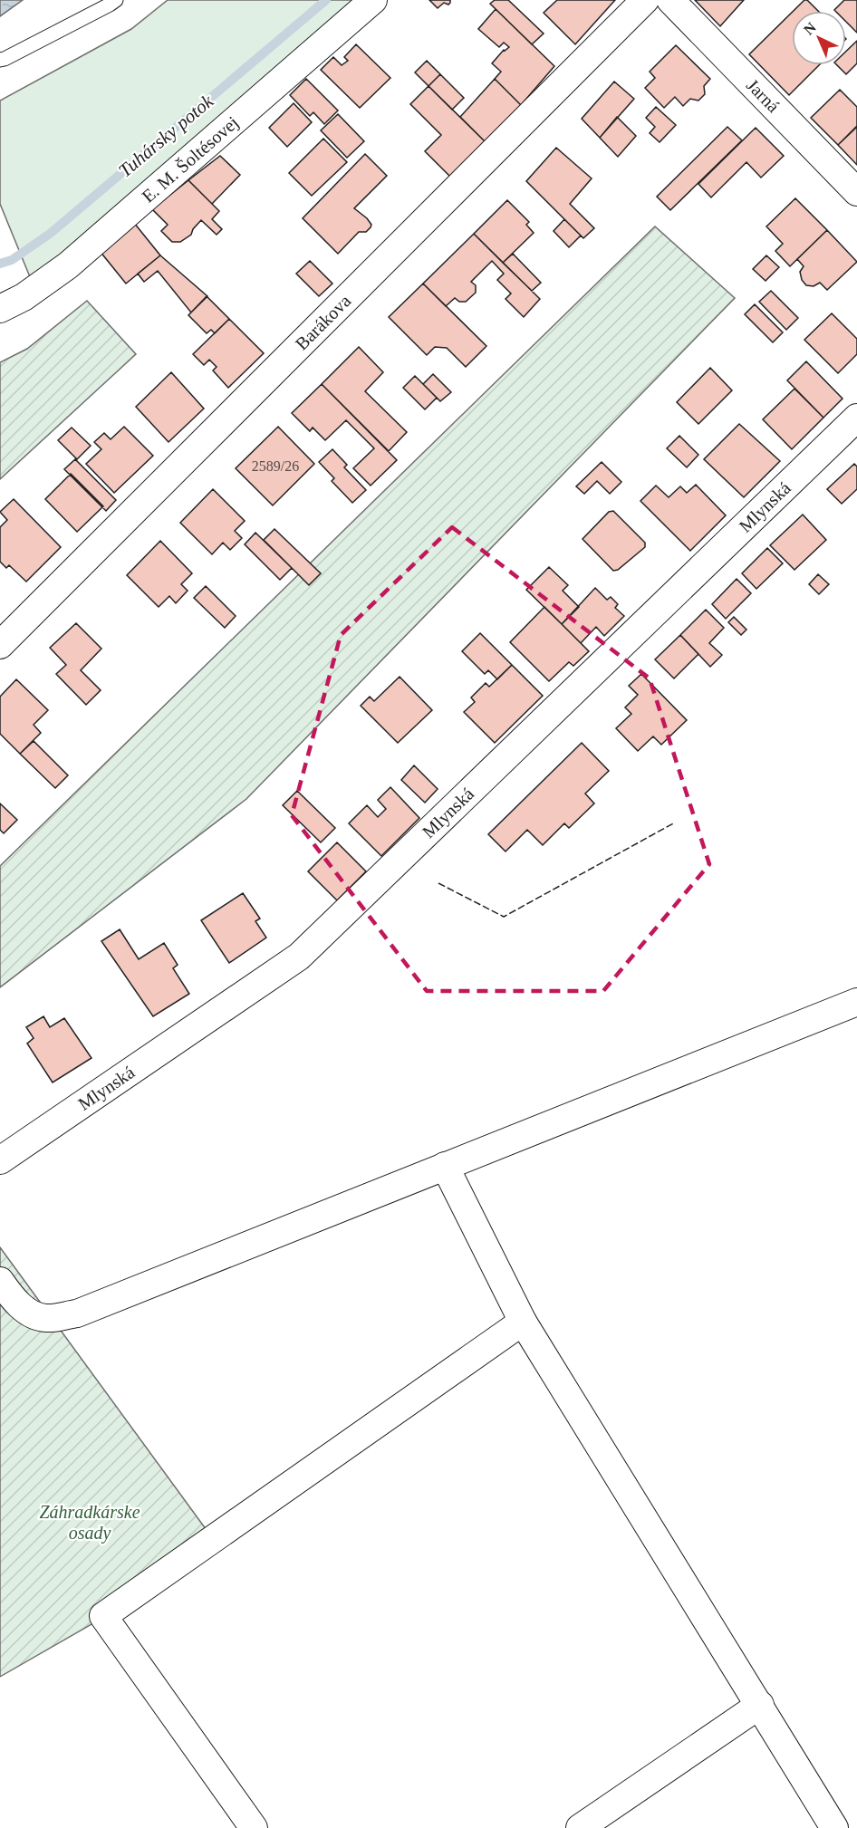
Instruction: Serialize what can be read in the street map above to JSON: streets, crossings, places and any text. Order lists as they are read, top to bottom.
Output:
{
  "streets": {
    "street": [
      "Jarná",
      "E. M. Šoltésovej",
      "Barákova",
      "Mlynská"
    ]
  },
  "water": ["Tuhársky potok"],
  "parks": ["Záhradkárske osady"],
  "house_numbers": ["2589/26"],
  "north": "top left"
}
